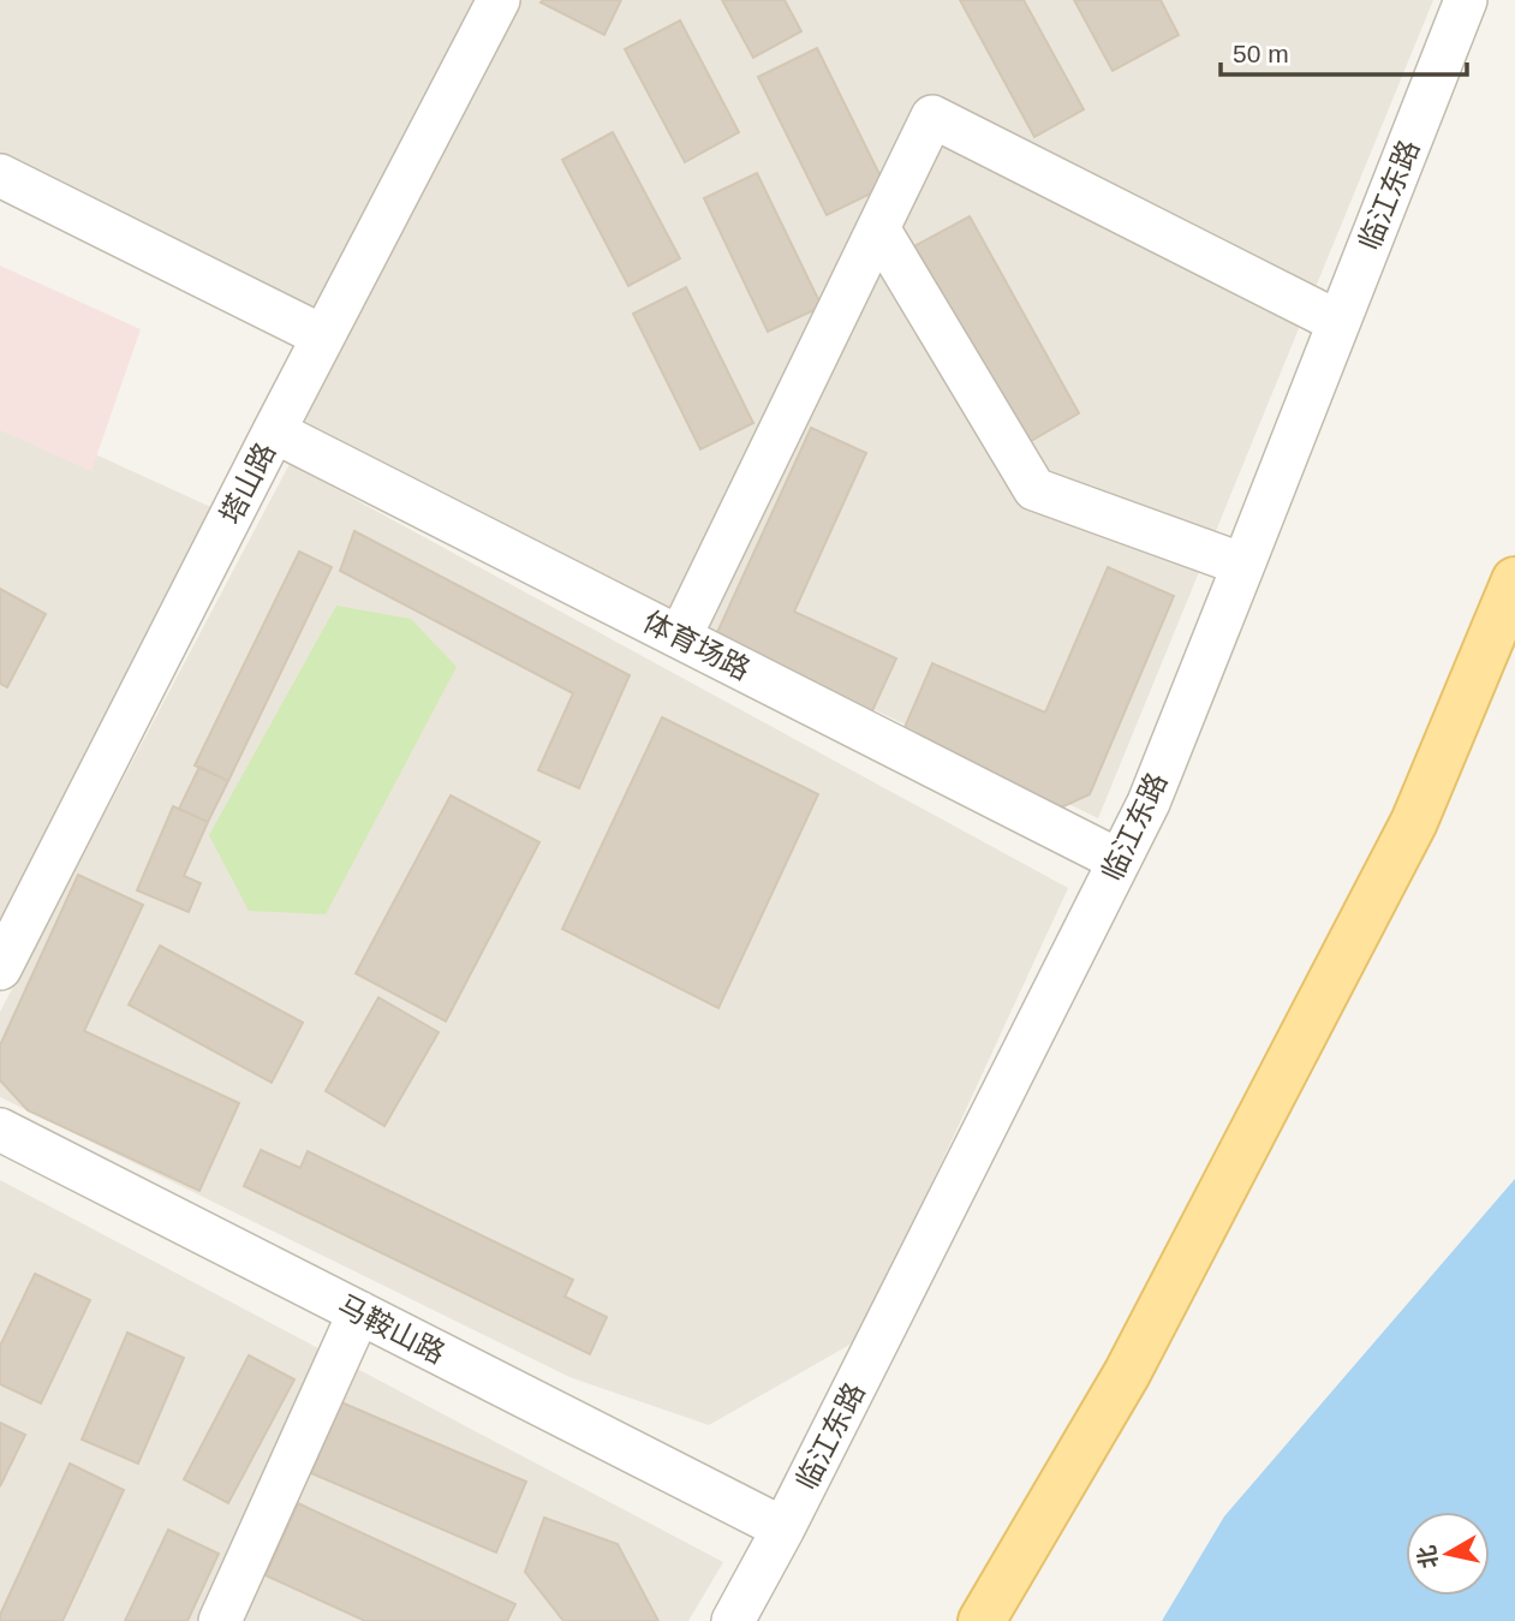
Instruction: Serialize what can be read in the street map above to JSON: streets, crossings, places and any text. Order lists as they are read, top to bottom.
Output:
{
  "streets": {
    "street": [
      "临江东路",
      "塔山路",
      "体育场路",
      "马鞍山路"
    ]
  },
  "crossings": [
    ["临江东路", "体育场路"],
    ["临江东路", "马鞍山路"],
    ["塔山路", "体育场路"]
  ],
  "scale_bar": "50 m",
  "north": "left"
}
